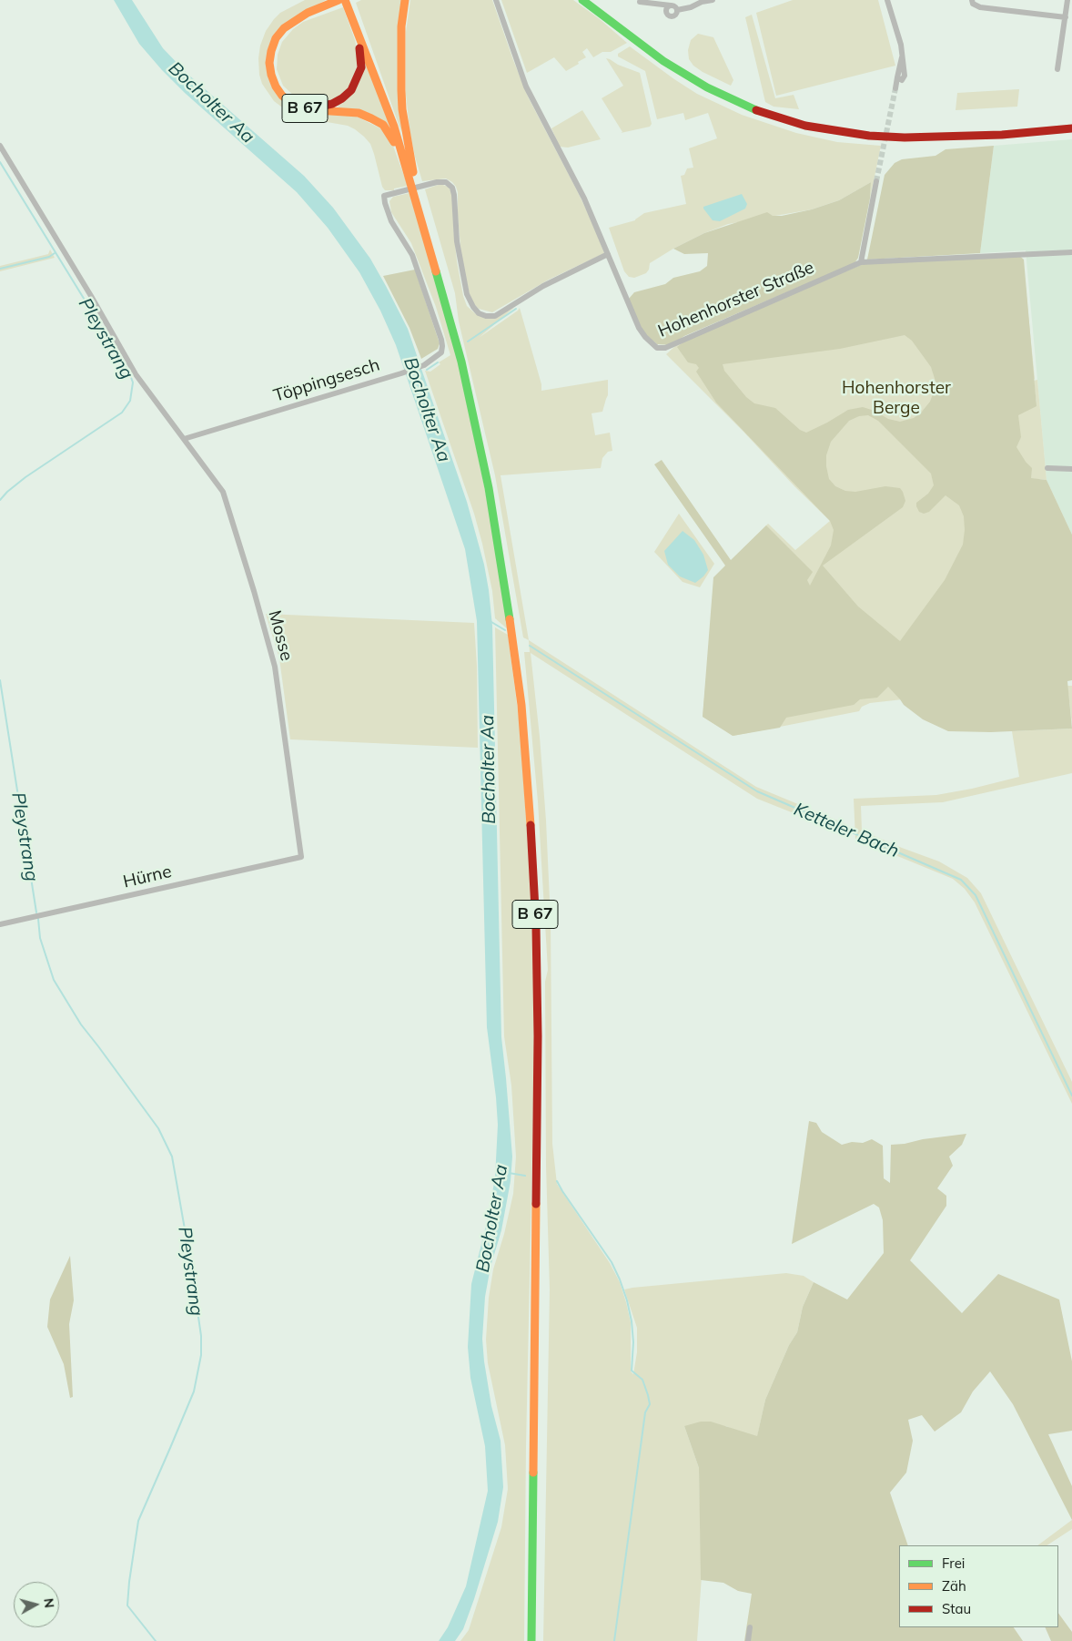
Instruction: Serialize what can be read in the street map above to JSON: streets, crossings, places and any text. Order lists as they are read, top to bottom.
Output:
{
  "streets": {
    "main road": ["B 67"],
    "street": [
      "Hohenhorster Straße",
      "Töppingsesch",
      "Mosse",
      "Hürne"
    ]
  },
  "crossings": [
    ["Hohenhorster Straße", "Töppingsesch"],
    ["Töppingsesch", "Mosse"],
    ["Mosse", "Hürne"]
  ],
  "water": ["Bocholter Aa", "Pleystrang", "Ketteler Bach"],
  "parks": ["Hohenhorster Berge"],
  "legend": ["Frei", "Zäh", "Stau"],
  "north": "right"
}
